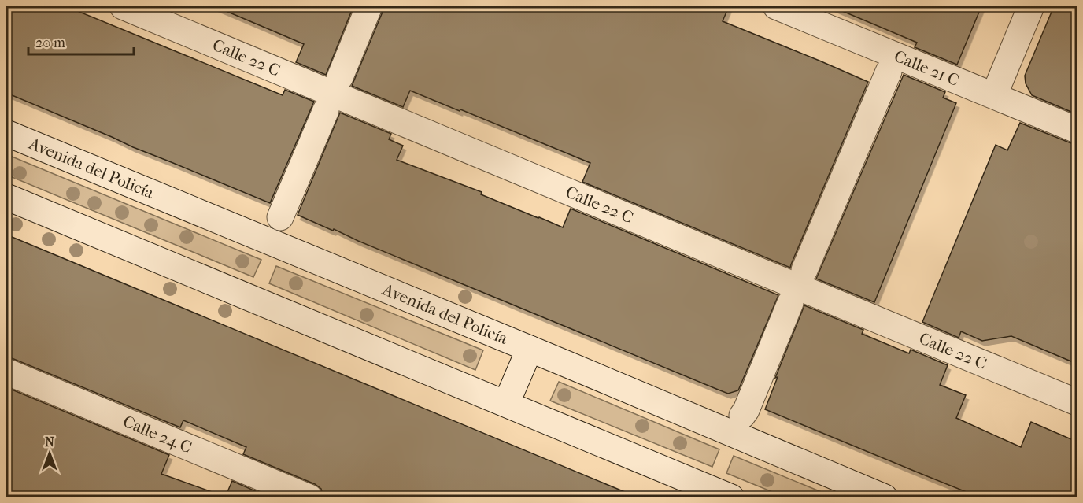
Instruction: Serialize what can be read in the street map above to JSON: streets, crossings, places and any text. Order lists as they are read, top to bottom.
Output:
{
  "streets": {
    "street": [
      "Calle 22 C",
      "Calle 21 C",
      "Avenida del Policía",
      "Calle 24 C"
    ]
  },
  "scale_bar": "20 m",
  "north": "top"
}
